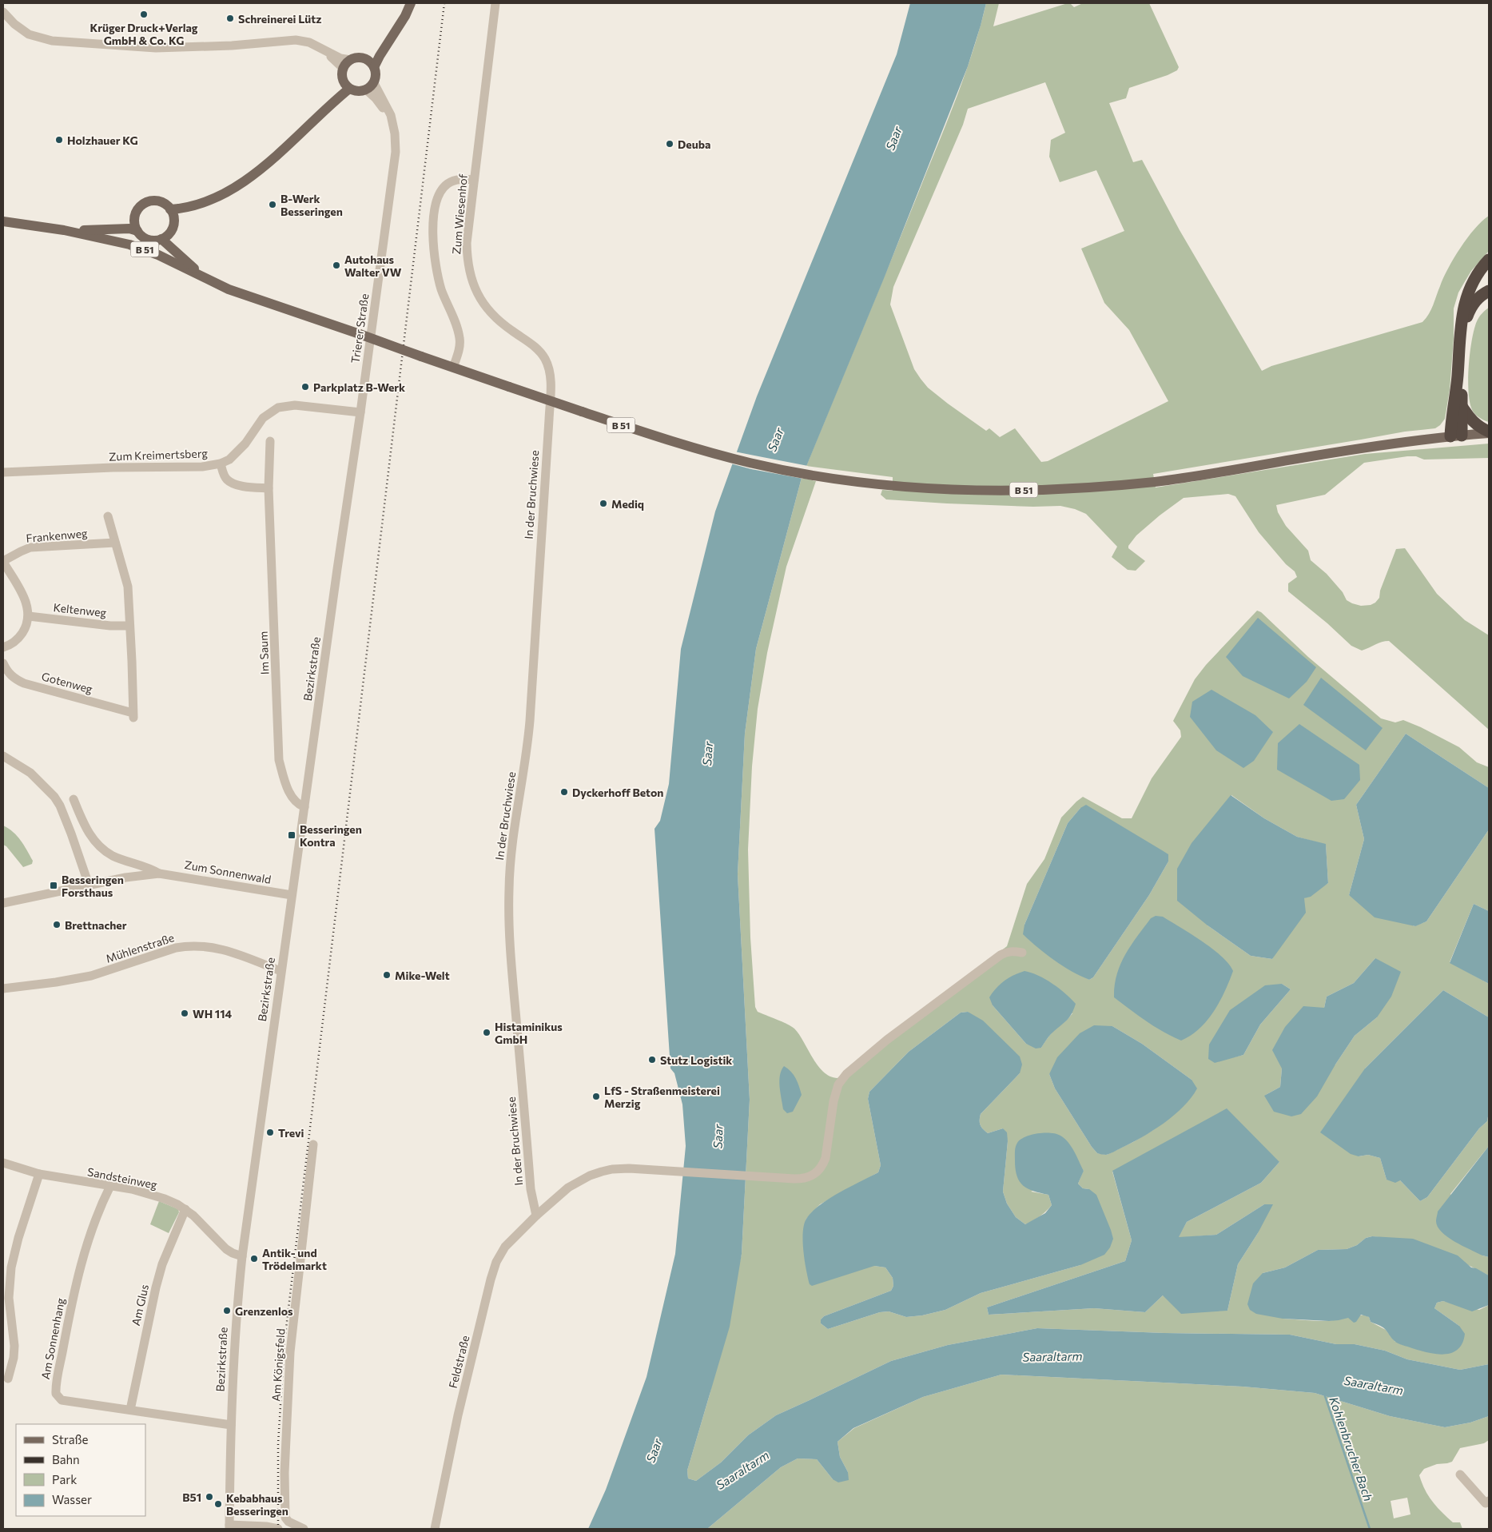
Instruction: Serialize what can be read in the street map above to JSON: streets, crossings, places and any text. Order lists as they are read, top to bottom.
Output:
{
  "streets": {
    "main road": ["B 51"],
    "street": [
      "Zum Wiesenhof",
      "Trierer Straße",
      "Zum Kreimertsberg",
      "In der Bruchwiese",
      "Frankenweg",
      "Keltenweg",
      "Im Saum",
      "Bezirkstraße",
      "Gotenweg",
      "Zum Sonnenwald",
      "Mühlenstraße",
      "Sandsteinweg",
      "Am Glus",
      "Am Sonnenhang",
      "Feldstraße",
      "Am Königsfeld"
    ]
  },
  "crossings": [
    ["Zum Wiesenhof", "In der Bruchwiese"],
    ["Trierer Straße", "Zum Kreimertsberg"],
    ["Trierer Straße", "Bezirkstraße"],
    ["In der Bruchwiese", "Feldstraße"],
    ["Keltenweg", "Gotenweg"],
    ["Im Saum", "Bezirkstraße"],
    ["Bezirkstraße", "Zum Sonnenwald"],
    ["Bezirkstraße", "Mühlenstraße"],
    ["Bezirkstraße", "Sandsteinweg"],
    ["Bezirkstraße", "Am Sonnenhang"],
    ["Sandsteinweg", "Am Glus"],
    ["Sandsteinweg", "Am Sonnenhang"],
    ["Am Glus", "Am Sonnenhang"]
  ],
  "water": ["Saar", "Saaraltarm", "Kohlenbrucher Bach"],
  "places": {
    "other": [
      "Krüger Druck+Verlag GmbH & Co. KG",
      "Schreinerei Lütz",
      "Holzhauer KG",
      "Deuba",
      "B-Werk Besseringen",
      "Autohaus Walter VW",
      "Parkplatz B-Werk",
      "Mediq",
      "Dyckerhoff Beton",
      "Brettnacher",
      "Mike-Welt",
      "WH 114",
      "Histaminikus GmbH",
      "Stutz Logistik",
      "LfS - Straßenmeisterei Merzig",
      "Trevi",
      "Antik- und Trödelmarkt",
      "Grenzenlos",
      "B51",
      "Kebabhaus Besseringen"
    ],
    "transit": ["Besseringen Kontra", "Besseringen Forsthaus"]
  },
  "legend": [
    "Straße",
    "Bahn",
    "Park",
    "Wasser"
  ]
}
